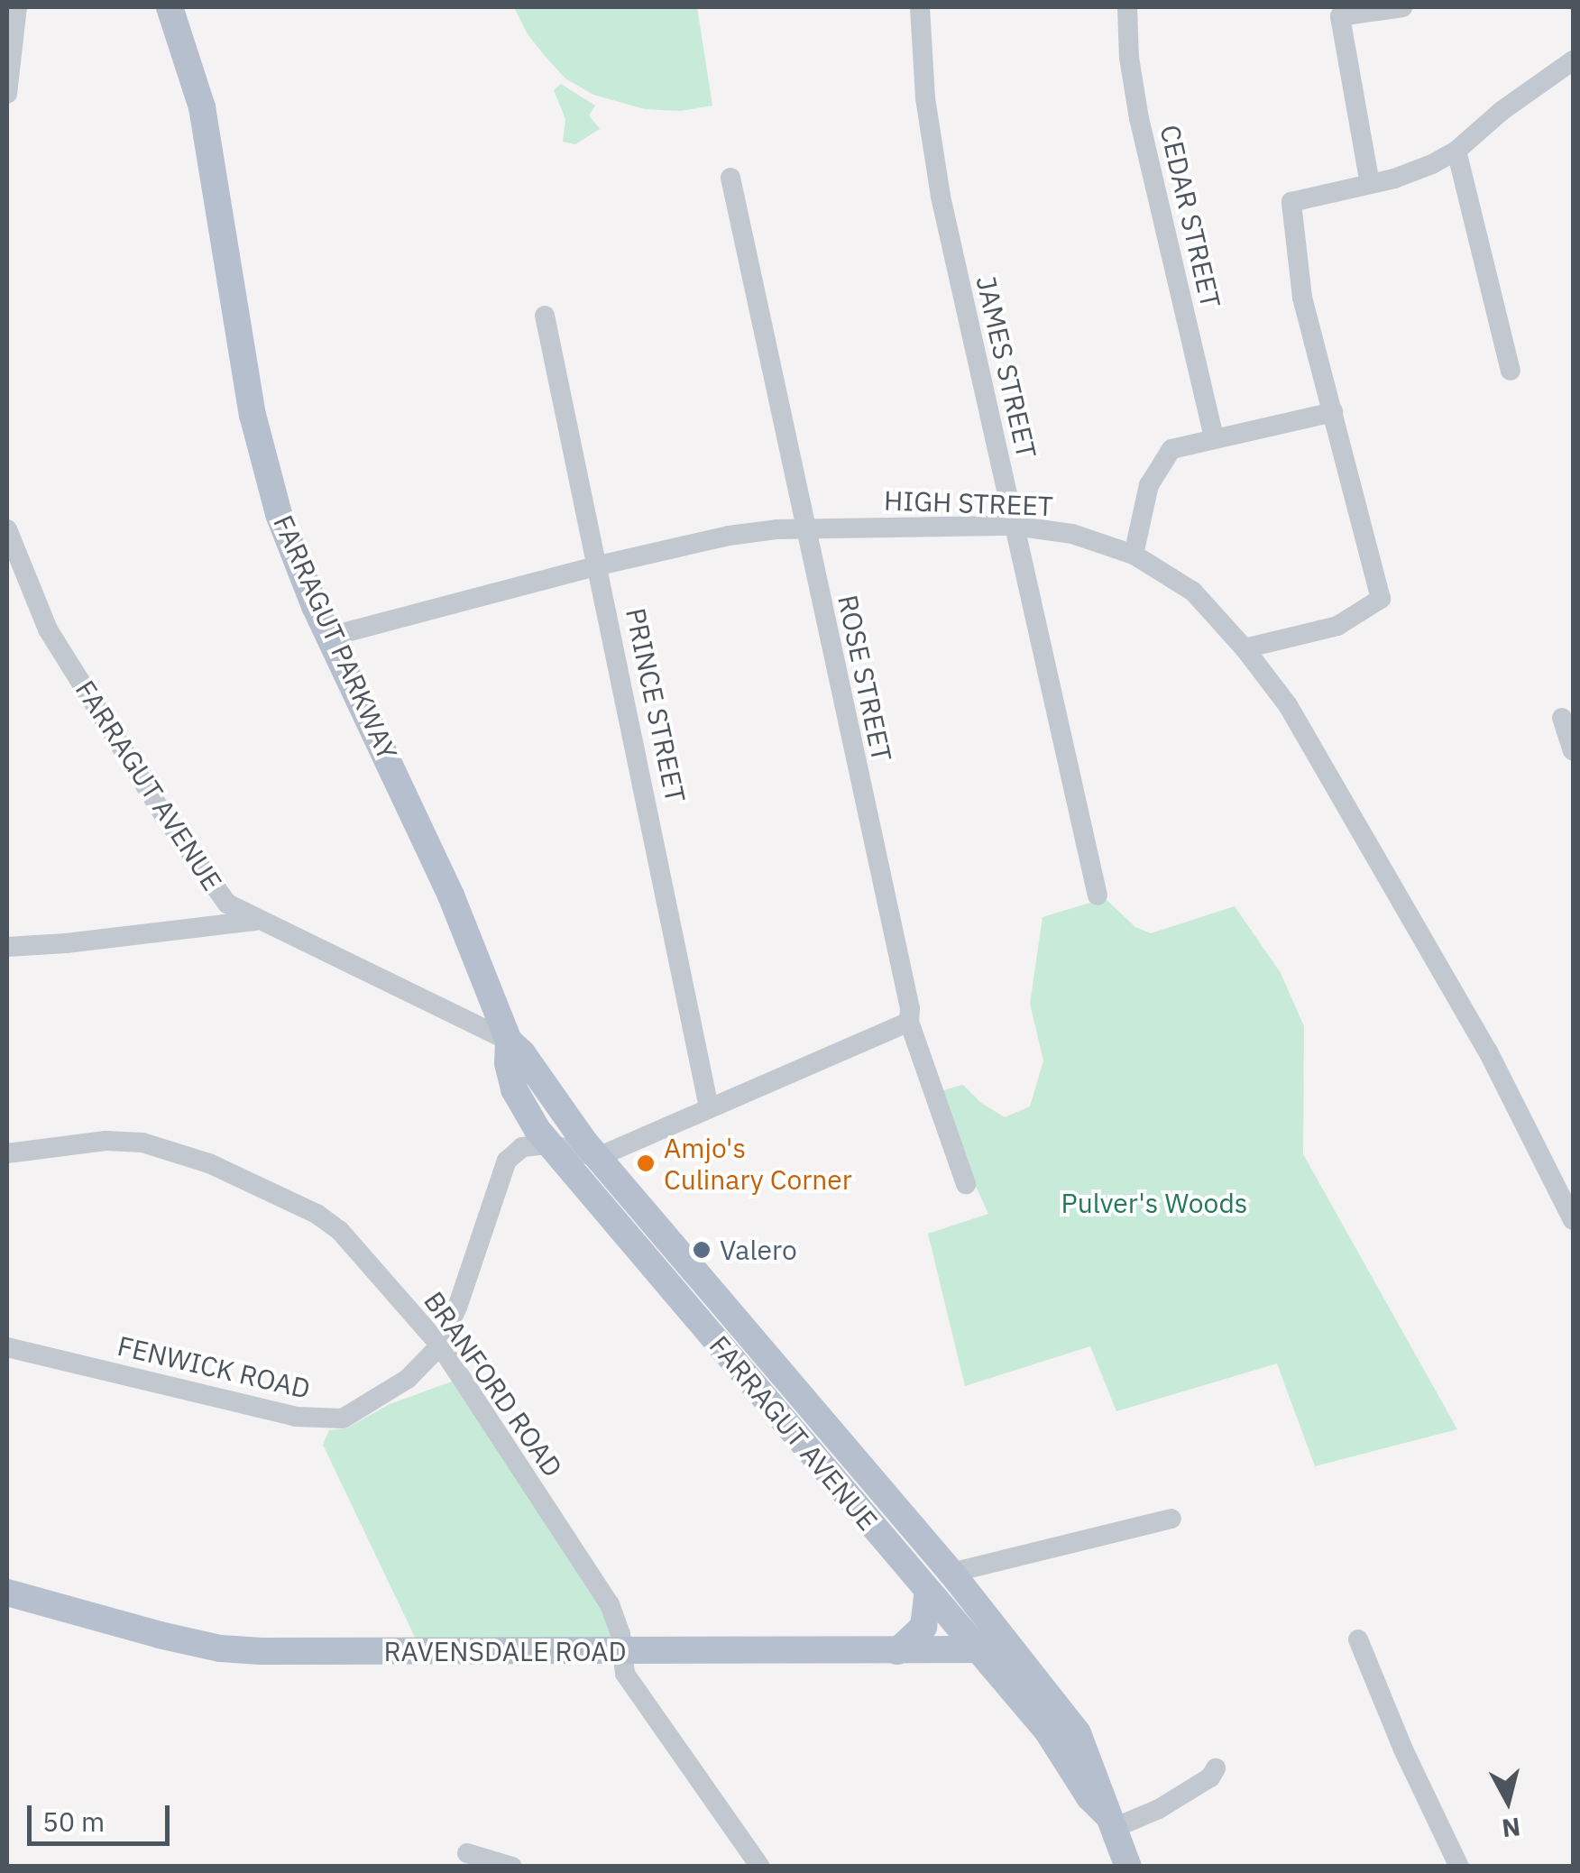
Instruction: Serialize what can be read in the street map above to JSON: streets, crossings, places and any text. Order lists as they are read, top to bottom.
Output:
{
  "streets": {
    "main road": ["FARRAGUT PARKWAY", "FARRAGUT AVENUE", "RAVENSDALE ROAD"],
    "street": [
      "CEDAR STREET",
      "JAMES STREET",
      "HIGH STREET",
      "ROSE STREET",
      "PRINCE STREET",
      "FENWICK ROAD",
      "BRANFORD ROAD"
    ]
  },
  "crossings": [
    ["JAMES STREET", "HIGH STREET"],
    ["HIGH STREET", "FARRAGUT PARKWAY"],
    ["HIGH STREET", "ROSE STREET"],
    ["HIGH STREET", "PRINCE STREET"],
    ["FARRAGUT PARKWAY", "FARRAGUT AVENUE"],
    ["FARRAGUT AVENUE", "FENWICK ROAD"],
    ["FARRAGUT AVENUE", "RAVENSDALE ROAD"],
    ["FENWICK ROAD", "BRANFORD ROAD"],
    ["BRANFORD ROAD", "RAVENSDALE ROAD"]
  ],
  "parks": ["Pulver's Woods"],
  "places": ["Amjo's Culinary Corner", "Valero"],
  "scale_bar": "50 m",
  "north": "bottom"
}
